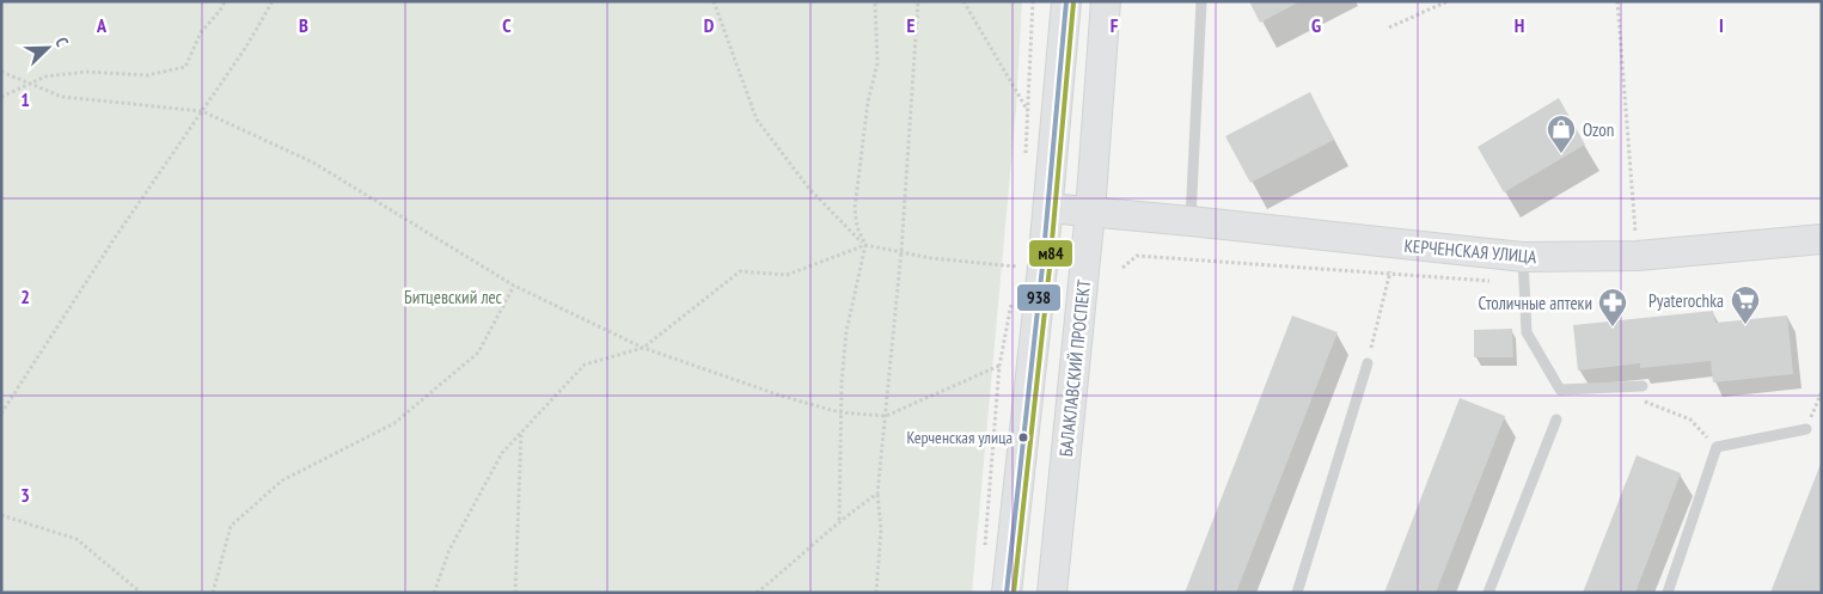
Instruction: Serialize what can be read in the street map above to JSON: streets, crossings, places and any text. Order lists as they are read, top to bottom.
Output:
{
  "streets": {
    "main road": ["КЕРЧЕНСКАЯ УЛИЦА", "БАЛАКЛАВСКИЙ ПРОСПЕКТ"]
  },
  "crossings": [
    ["КЕРЧЕНСКАЯ УЛИЦА", "БАЛАКЛАВСКИЙ ПРОСПЕКТ"]
  ],
  "parks": ["Битцевский лес"],
  "places": {
    "shop": ["Ozon"],
    "supermarket": ["Pyaterochka"],
    "pharmacy": ["Столичные аптеки"],
    "other": ["Керченская улица"]
  },
  "lines": ["transit line 938", "transit line м84"],
  "north": "top right",
  "grid": {
    "columns": [
      "A",
      "B",
      "C",
      "D",
      "E",
      "F",
      "G",
      "H",
      "I"
    ],
    "rows": ["1", "2", "3"]
  }
}
